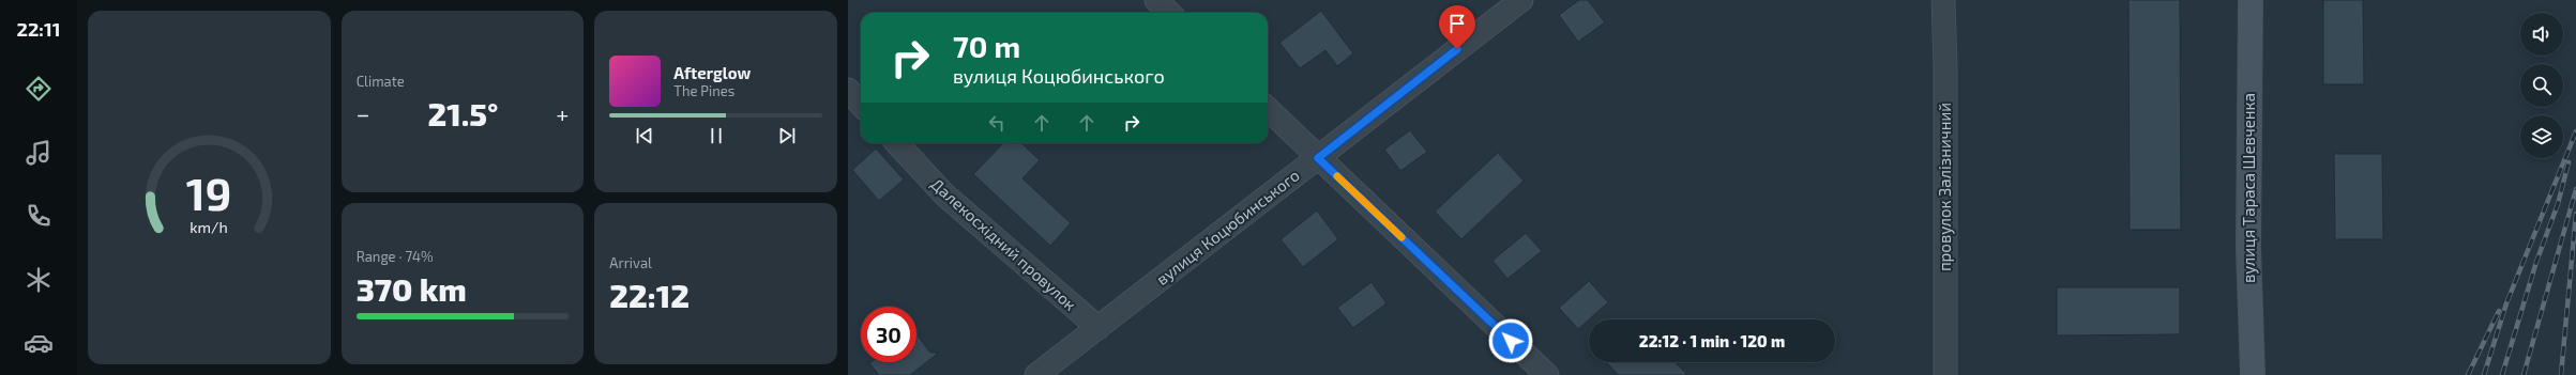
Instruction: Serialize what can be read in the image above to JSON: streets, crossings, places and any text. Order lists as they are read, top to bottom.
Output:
{
  "streets": {
    "main road": ["вулиця Тараса Шевченка"],
    "street": ["провулок Залізничний", "вулиця Коцюбинського", "Далекосхідний провулок"]
  },
  "crossings": [
    ["вулиця Коцюбинського", "Далекосхідний провулок"]
  ],
  "page": {
    "tabs": "22:11",
    "tile": [
      "Climate",
      ["Range · 74%", "370 km"],
      ["Arrival", "22:12"]
    ],
    "turn": ["70 m", "вулиця Коцюбинського"],
    "song": ["Afterglow", "The Pines"],
    "heat": ["−", "21.5°", "+"],
    "limit": "30",
    "trip": "22:12 · 1 min · 120 m",
    "gauge": ["19", "km/h"]
  }
}
